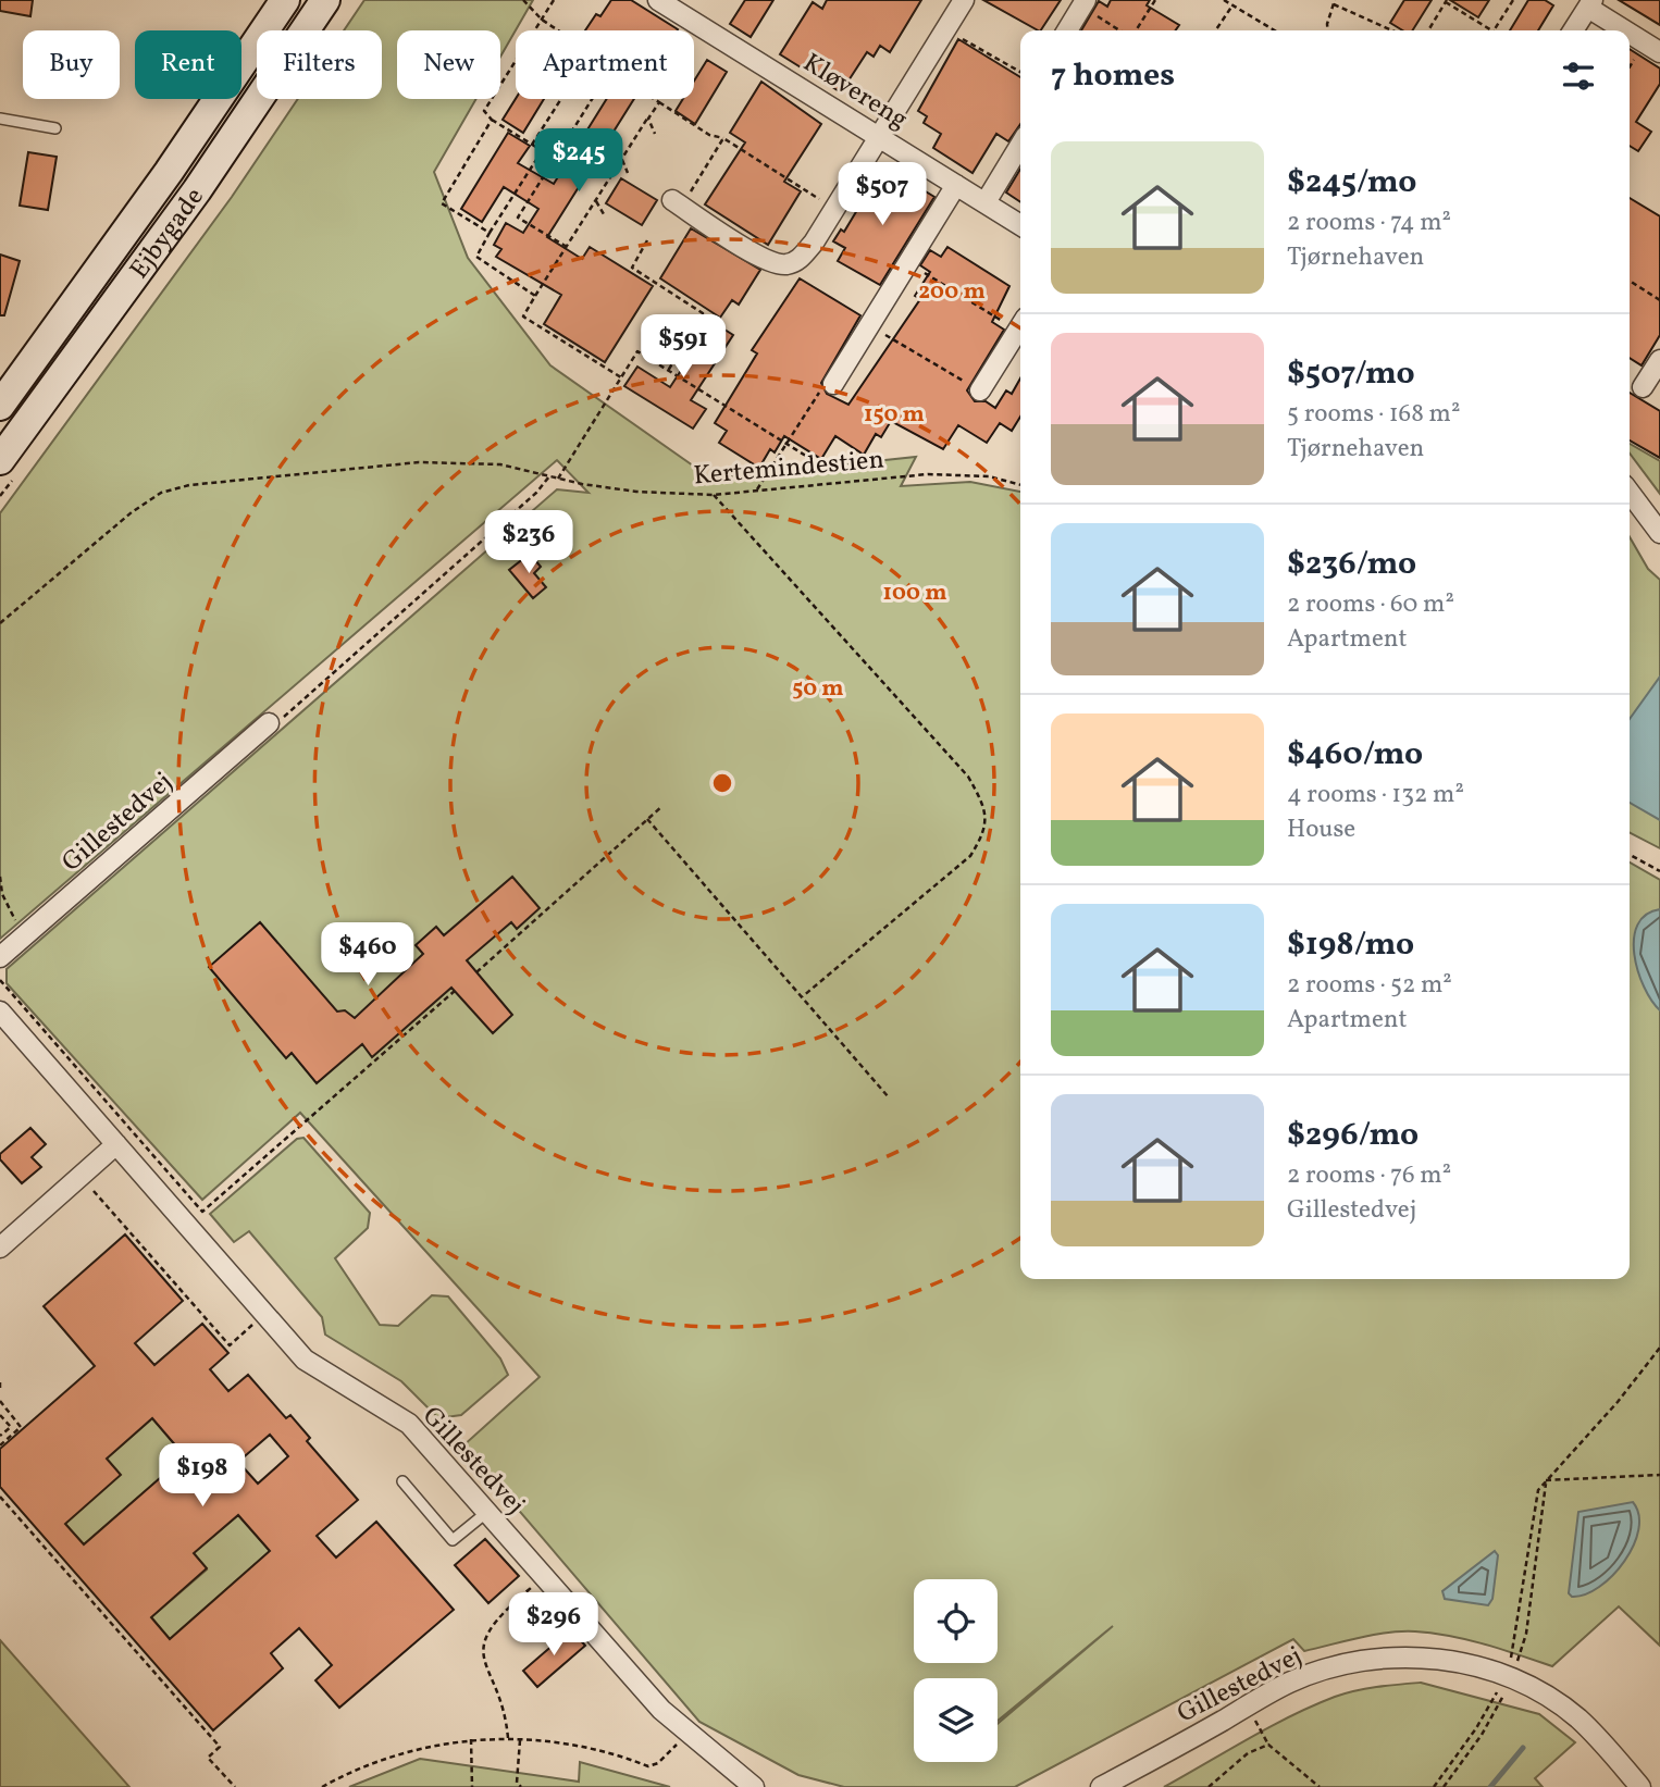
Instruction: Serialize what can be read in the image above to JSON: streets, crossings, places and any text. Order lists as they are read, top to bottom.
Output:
{
  "streets": {
    "main road": ["Ejbygade"],
    "street": ["Kløvereng", "Gillestedvej"],
    "path": ["Kertemindestien"]
  },
  "page": {
    "chip": [
      "Buy",
      "Rent",
      "Filters",
      "New",
      "Apartment"
    ],
    "heading": "7 homes",
    "list": [
      {
        "name": "$245/mo",
        "note": "2 rooms · 74 m² · Tjørnehaven"
      },
      {
        "name": "$507/mo",
        "note": "5 rooms · 168 m² · Tjørnehaven"
      },
      {
        "name": "$236/mo",
        "note": "2 rooms · 60 m² · Apartment"
      },
      {
        "name": "$460/mo",
        "note": "4 rooms · 132 m² · House"
      },
      {
        "name": "$198/mo",
        "note": "2 rooms · 52 m² · Apartment"
      },
      {
        "name": "$296/mo",
        "note": "2 rooms · 76 m² · Gillestedvej"
      }
    ],
    "price": [
      "$245",
      "$507",
      "$591",
      "$236",
      "$460",
      "$198",
      "$296"
    ]
  },
  "rings": [
    "200 m",
    "150 m",
    "100 m",
    "50 m"
  ]
}
